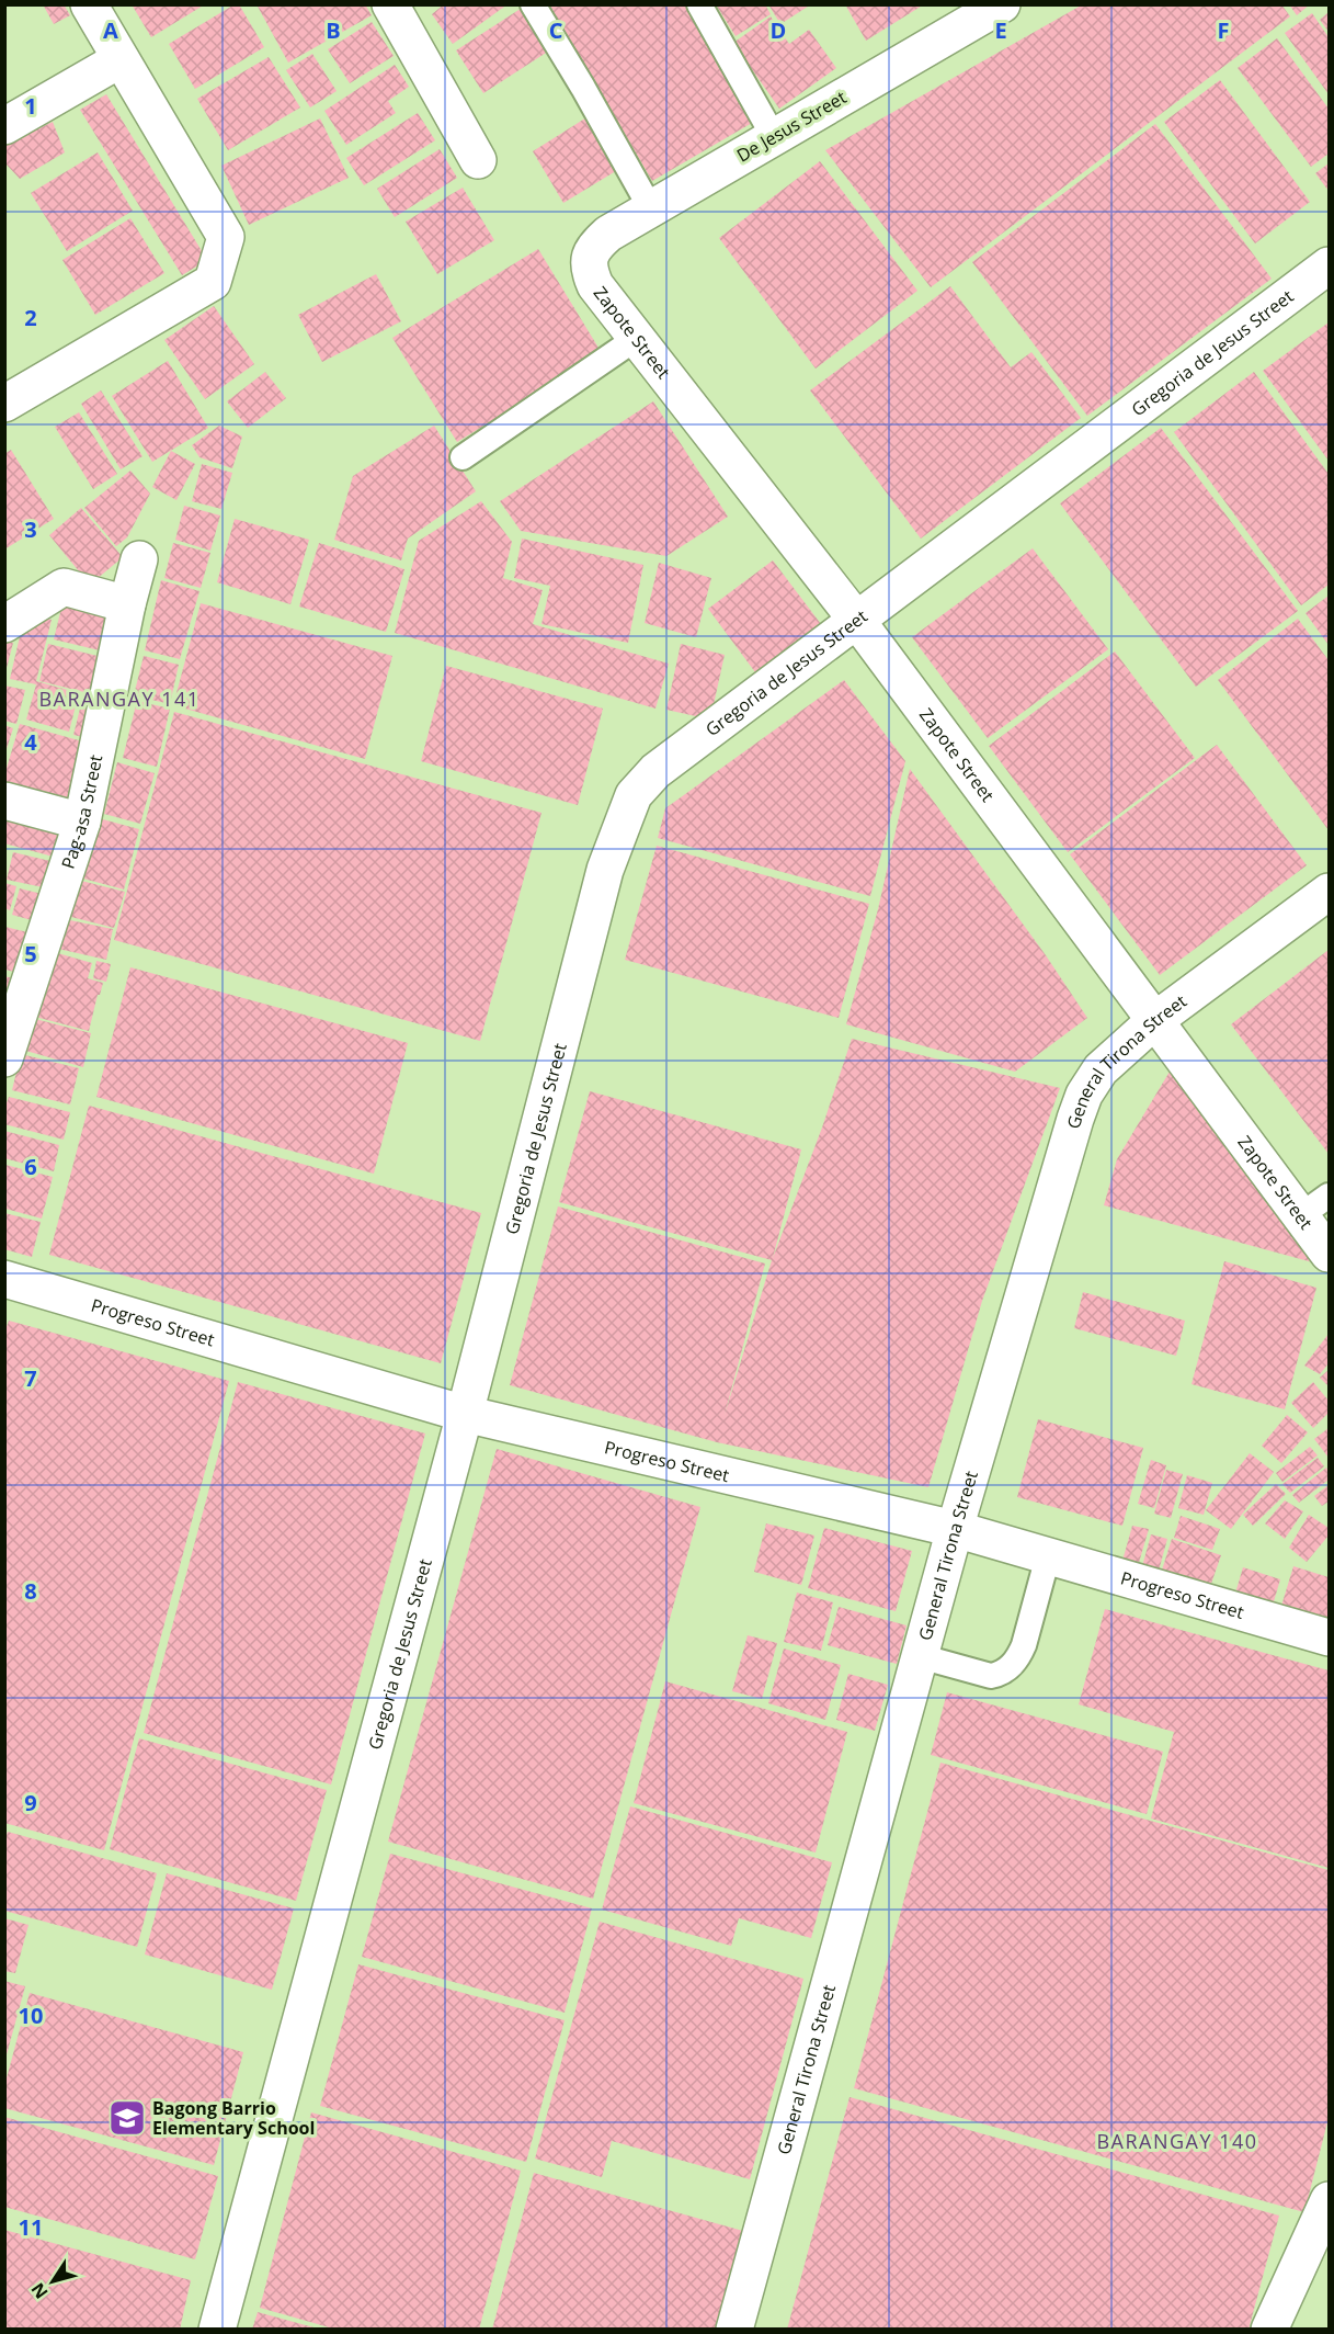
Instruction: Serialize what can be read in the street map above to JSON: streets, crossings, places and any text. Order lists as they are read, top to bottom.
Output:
{
  "streets": {
    "street": [
      "De Jesus Street",
      "Zapote Street",
      "Gregoria de Jesus Street",
      "Pag-asa Street",
      "General Tirona Street",
      "Progreso Street"
    ]
  },
  "crossings": [
    ["De Jesus Street", "Zapote Street"],
    ["Zapote Street", "Gregoria de Jesus Street"],
    ["Zapote Street", "General Tirona Street"],
    ["Gregoria de Jesus Street", "Progreso Street"],
    ["General Tirona Street", "Progreso Street"]
  ],
  "districts": ["BARANGAY 141", "BARANGAY 140"],
  "places": {
    "school or university": ["Bagong Barrio Elementary School"]
  },
  "north": "bottom left",
  "grid": {
    "columns": [
      "A",
      "B",
      "C",
      "D",
      "E",
      "F"
    ],
    "rows": [
      "1",
      "2",
      "3",
      "4",
      "5",
      "6",
      "7",
      "8",
      "9",
      "10",
      "11"
    ]
  }
}
